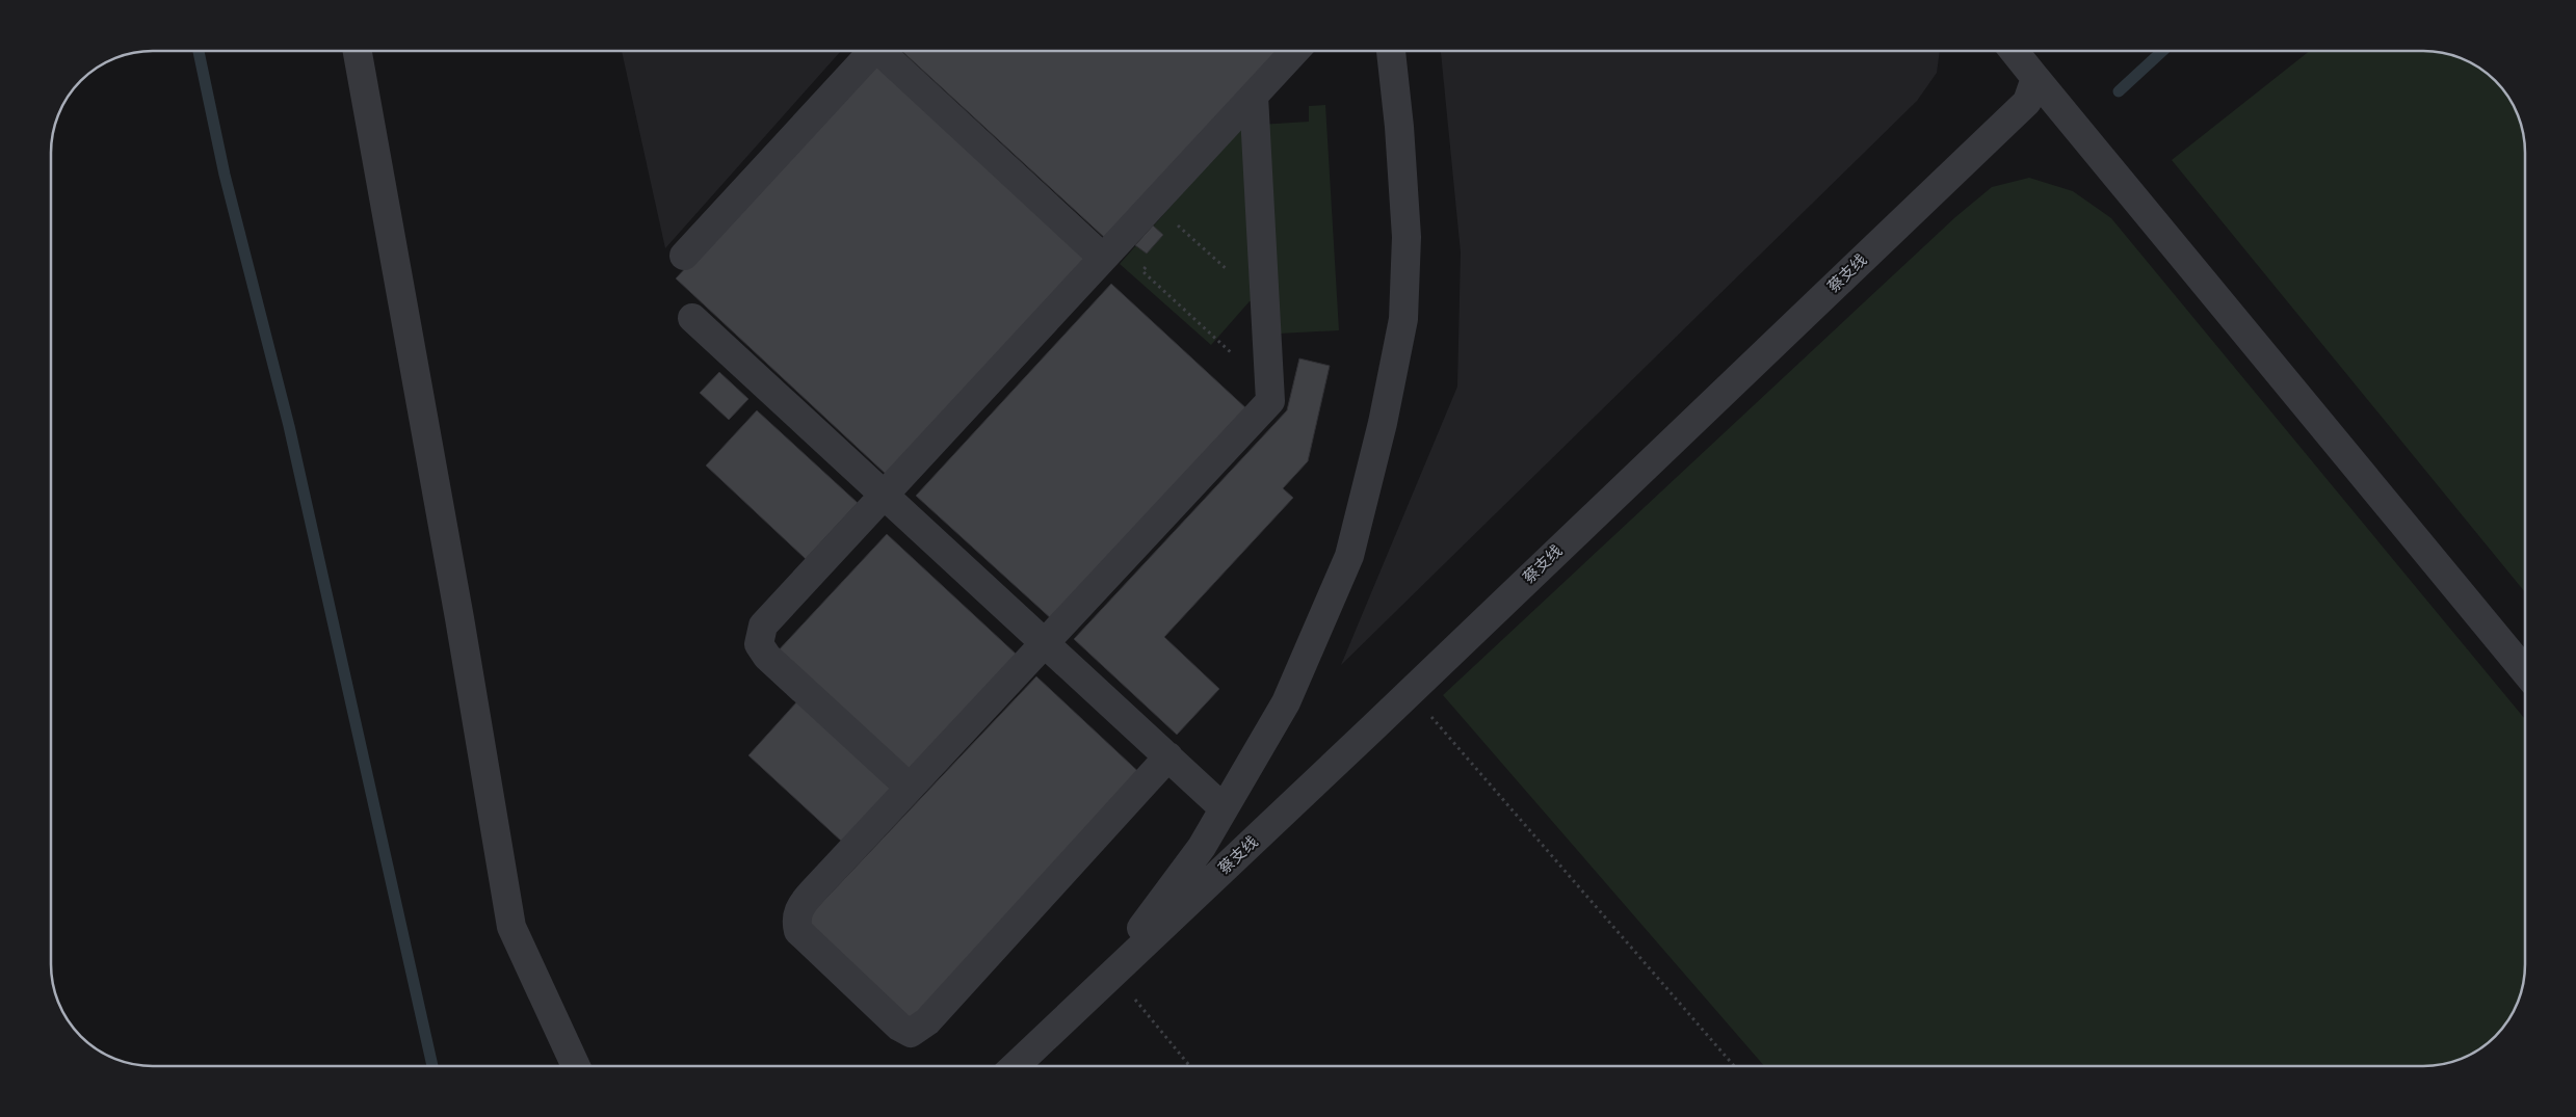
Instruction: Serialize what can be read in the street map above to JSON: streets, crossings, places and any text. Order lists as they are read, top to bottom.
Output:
{
  "streets": {
    "street": ["蔡支线"]
  }
}
